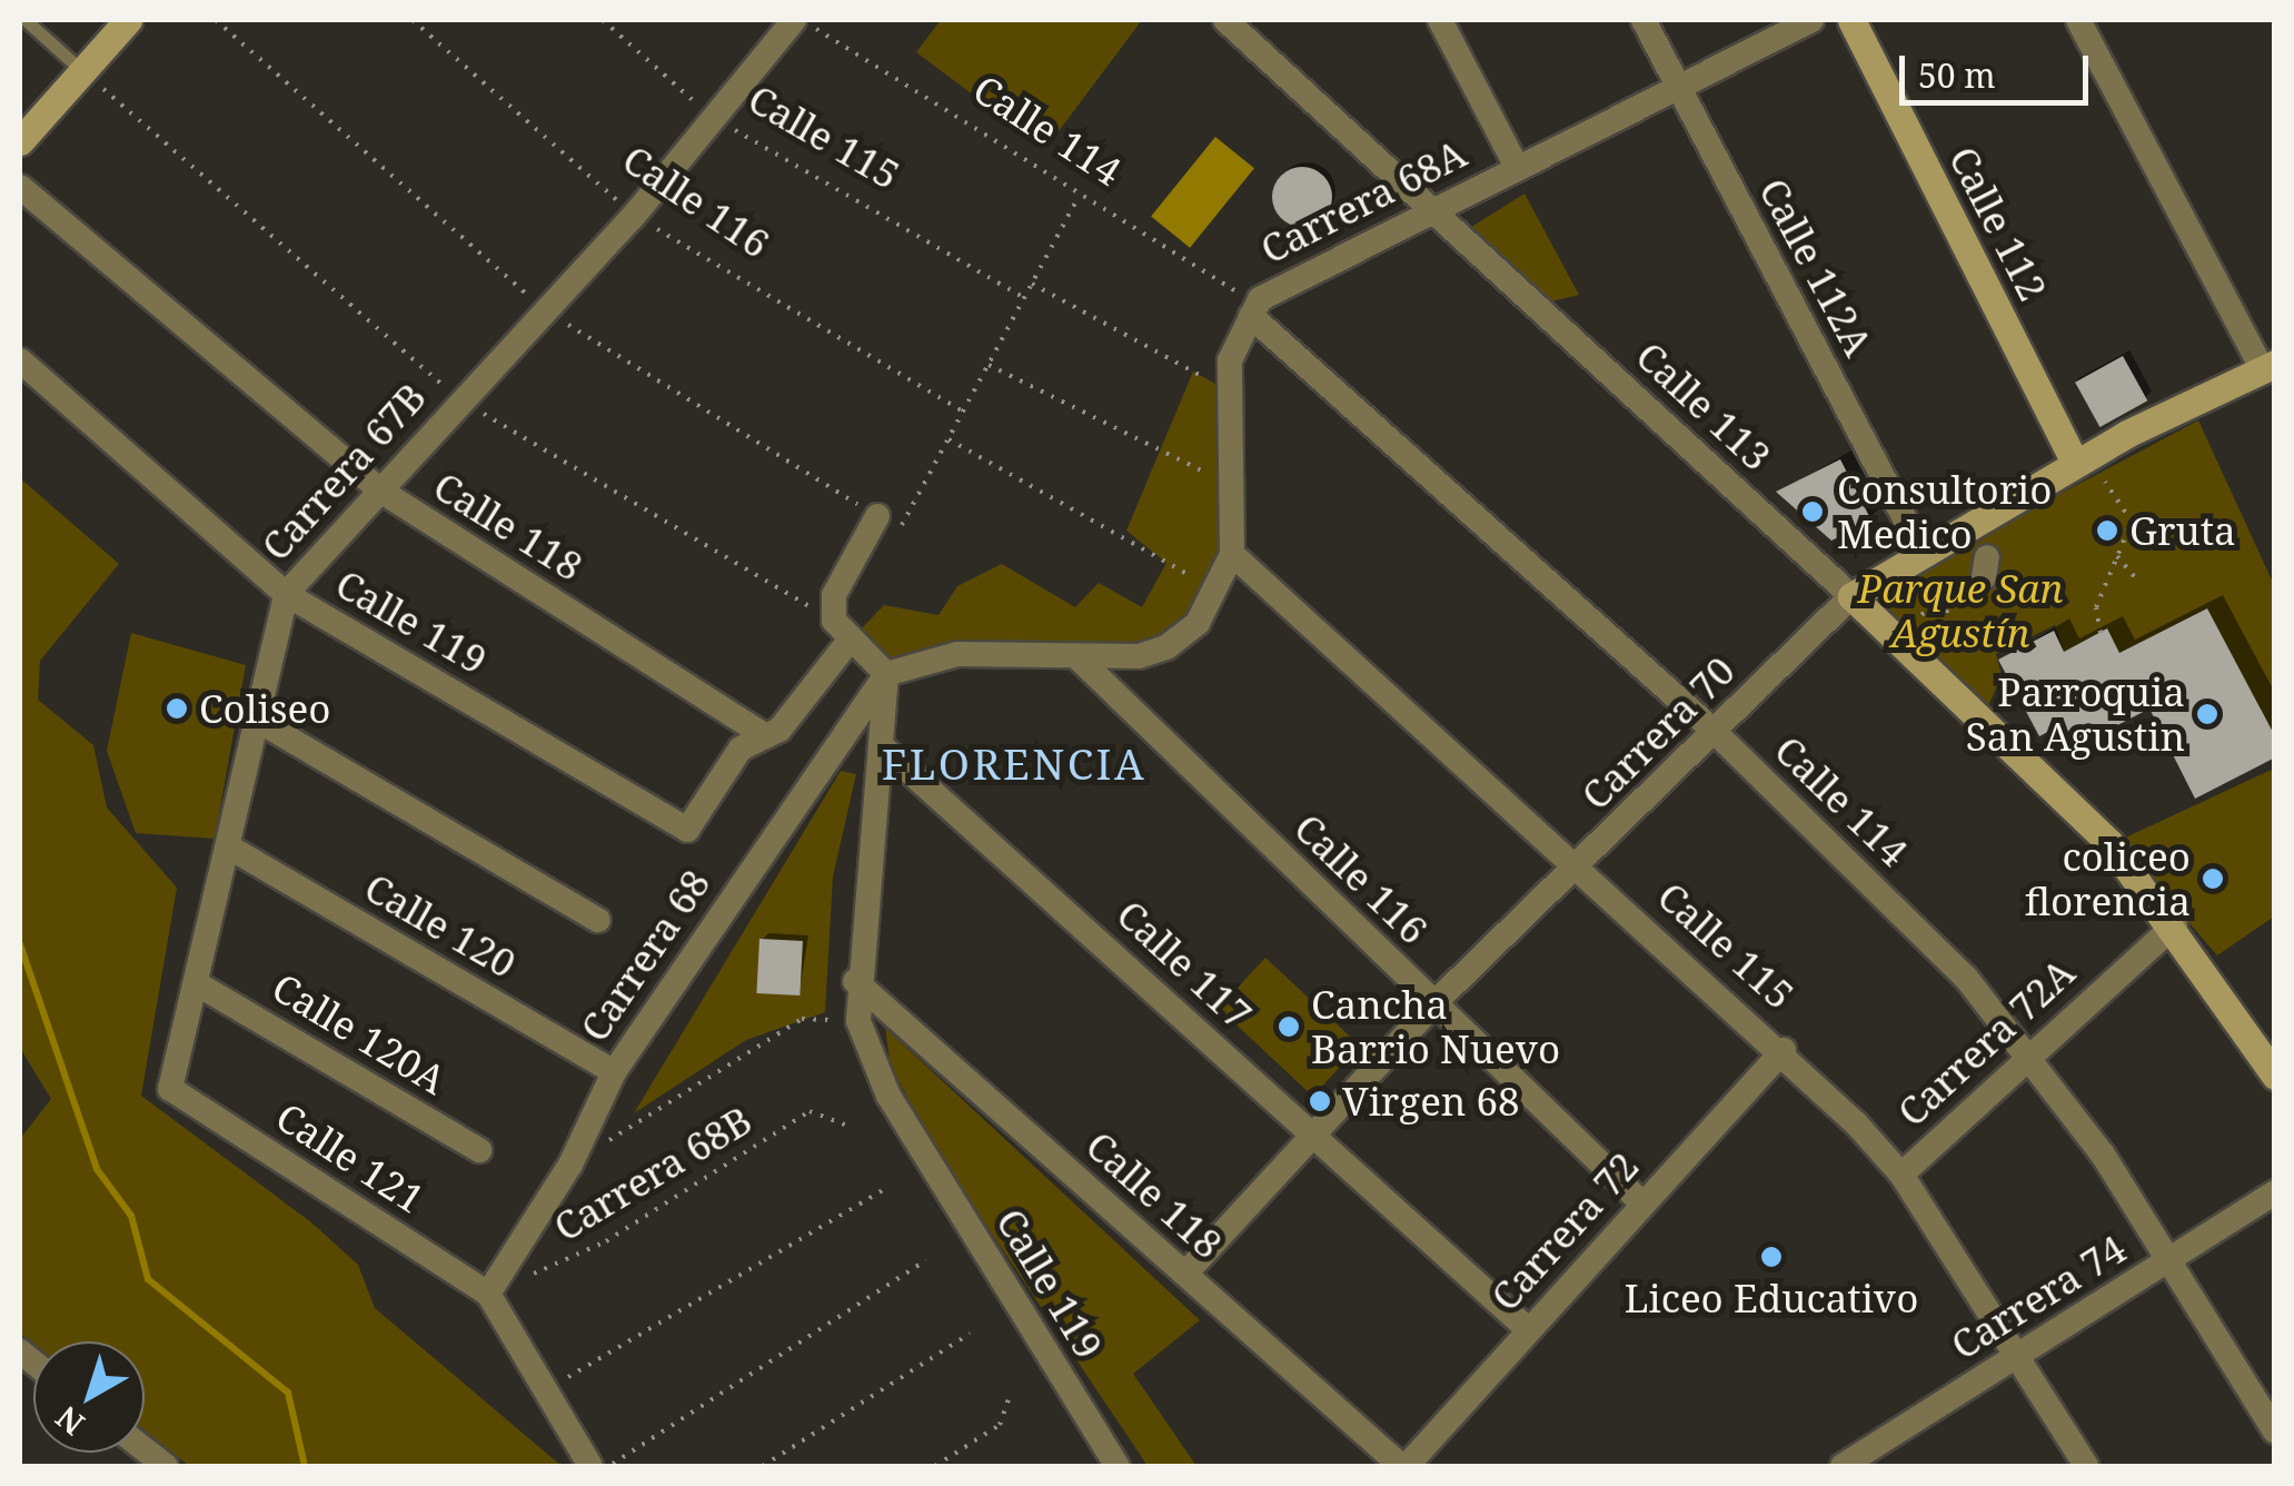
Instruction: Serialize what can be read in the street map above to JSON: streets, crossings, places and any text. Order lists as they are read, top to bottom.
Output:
{
  "streets": {
    "street": [
      "Calle 114",
      "Calle 115",
      "Calle 116",
      "Carrera 68A",
      "Calle 112",
      "Calle 112A",
      "Calle 113",
      "Carrera 67B",
      "Calle 118",
      "Calle 119",
      "Carrera 70",
      "Calle 120",
      "Carrera 68",
      "Calle 117",
      "Calle 120A",
      "Carrera 72A",
      "Calle 121",
      "Carrera 72",
      "Carrera 74"
    ],
    "path": ["Carrera 68B"]
  },
  "crossings": [
    ["Calle 114", "Carrera 68A"],
    ["Calle 114", "Carrera 67B"],
    ["Calle 114", "Carrera 70"],
    ["Calle 114", "Carrera 72A"],
    ["Calle 114", "Carrera 74"],
    ["Calle 115", "Carrera 68A"],
    ["Calle 115", "Carrera 67B"],
    ["Calle 115", "Carrera 70"],
    ["Calle 115", "Carrera 72A"],
    ["Calle 115", "Carrera 72"],
    ["Calle 115", "Carrera 74"],
    ["Calle 116", "Carrera 68A"],
    ["Calle 116", "Carrera 67B"],
    ["Calle 116", "Carrera 70"],
    ["Calle 116", "Carrera 72"],
    ["Carrera 68A", "Calle 112A"],
    ["Carrera 68A", "Calle 113"],
    ["Carrera 68A", "Carrera 68"],
    ["Calle 112", "Carrera 70"],
    ["Calle 112A", "Carrera 70"],
    ["Calle 113", "Carrera 70"],
    ["Calle 113", "Carrera 72A"],
    ["Carrera 67B", "Calle 118"],
    ["Carrera 67B", "Calle 119"],
    ["Carrera 67B", "Calle 120"],
    ["Carrera 67B", "Calle 120A"],
    ["Carrera 67B", "Calle 121"],
    ["Calle 118", "Calle 119"],
    ["Calle 118", "Carrera 70"],
    ["Calle 118", "Carrera 72"],
    ["Carrera 70", "Calle 117"],
    ["Calle 120", "Carrera 68"],
    ["Carrera 68", "Calle 121"],
    ["Calle 117", "Carrera 72"]
  ],
  "districts": ["FLORENCIA"],
  "parks": ["Parque San Agustín"],
  "places": [
    "Consultorio Medico",
    "Gruta",
    "Coliseo",
    "Parroquia San Agustin",
    "coliceo florencia",
    "Cancha Barrio Nuevo",
    "Virgen 68",
    "Liceo Educativo"
  ],
  "scale_bar": "50 m",
  "north": "bottom left"
}
